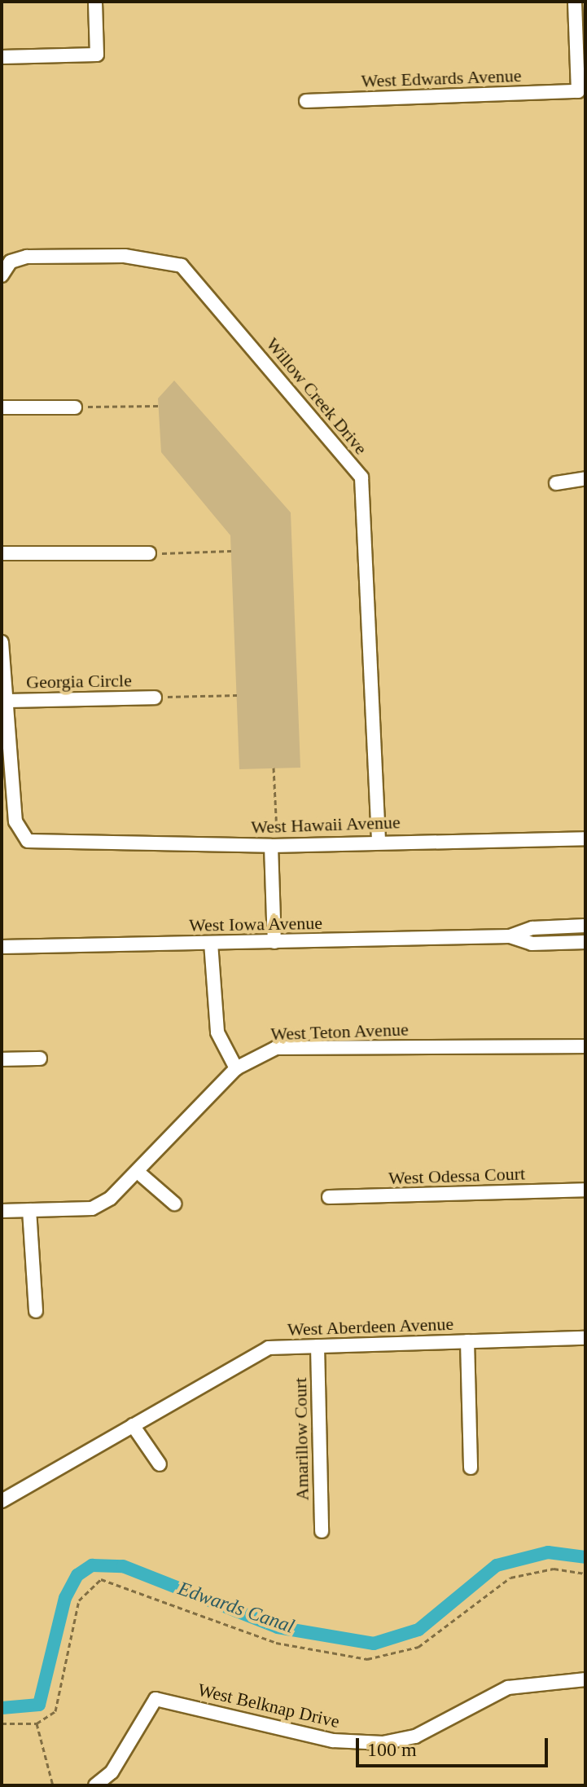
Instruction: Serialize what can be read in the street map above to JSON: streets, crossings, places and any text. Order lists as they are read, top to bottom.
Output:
{
  "streets": {
    "street": [
      "West Edwards Avenue",
      "Willow Creek Drive",
      "Georgia Circle",
      "West Hawaii Avenue",
      "West Iowa Avenue",
      "West Teton Avenue",
      "West Odessa Court",
      "West Aberdeen Avenue",
      "Amarillow Court",
      "West Belknap Drive"
    ]
  },
  "crossings": [
    ["Willow Creek Drive", "West Hawaii Avenue"],
    ["Georgia Circle", "West Hawaii Avenue"],
    ["West Aberdeen Avenue", "Amarillow Court"]
  ],
  "water": ["Edwards Canal"],
  "scale_bar": "100 m"
}
